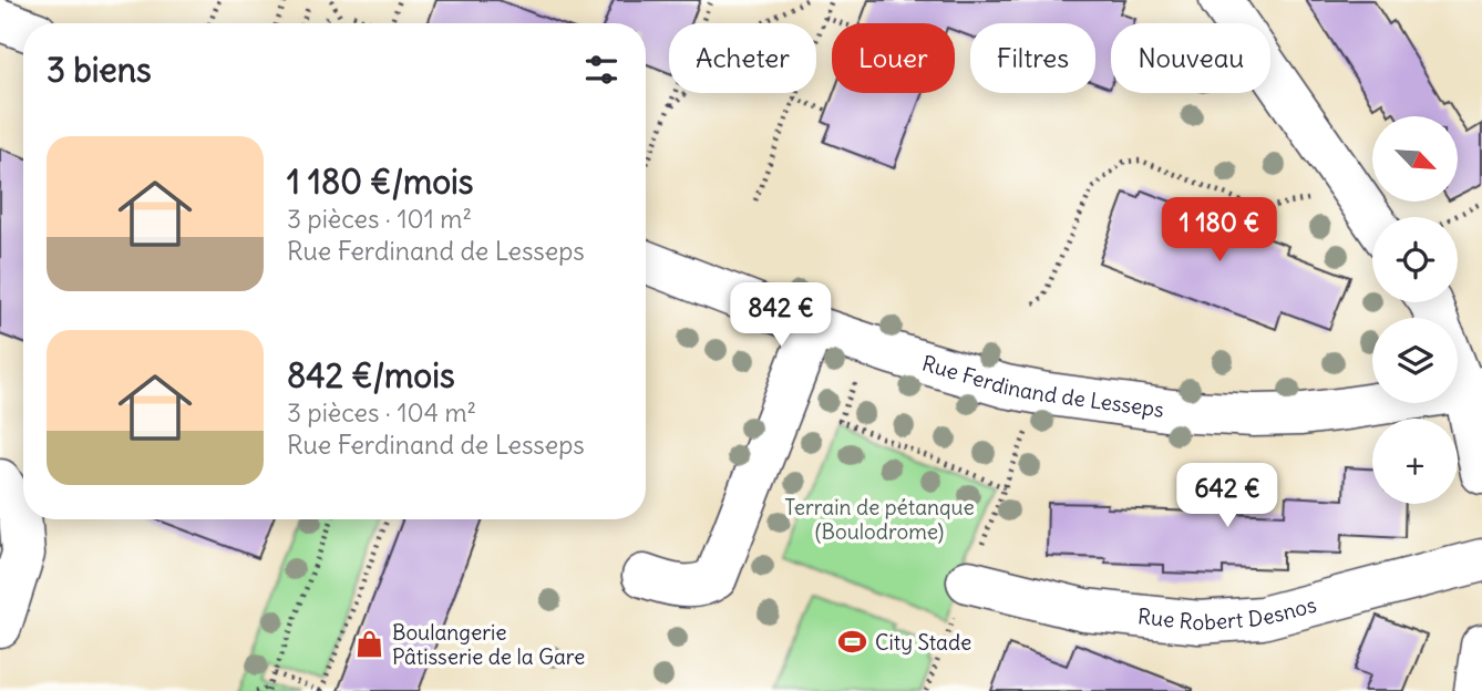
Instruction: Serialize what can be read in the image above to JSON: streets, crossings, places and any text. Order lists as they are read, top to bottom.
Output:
{
  "streets": {
    "street": ["Rue Ferdinand de Lesseps", "Rue Robert Desnos"]
  },
  "parks": ["Terrain de pétanque (Boulodrome)"],
  "places": {
    "sports": ["City Stade"],
    "shop": ["Boulangerie Pâtisserie de la Gare"]
  },
  "north": "bottom right",
  "page": {
    "chip": [
      "Acheter",
      "Louer",
      "Filtres",
      "Nouveau"
    ],
    "heading": "3 biens",
    "map_buttons": "+",
    "list": [
      {
        "name": "1 180 €/mois",
        "note": "3 pièces · 101 m² · Rue Ferdinand de Lesseps"
      },
      {
        "name": "842 €/mois",
        "note": "3 pièces · 104 m² · Rue Ferdinand de Lesseps"
      }
    ],
    "price": ["1 180 €", "842 €", "642 €"]
  }
}
